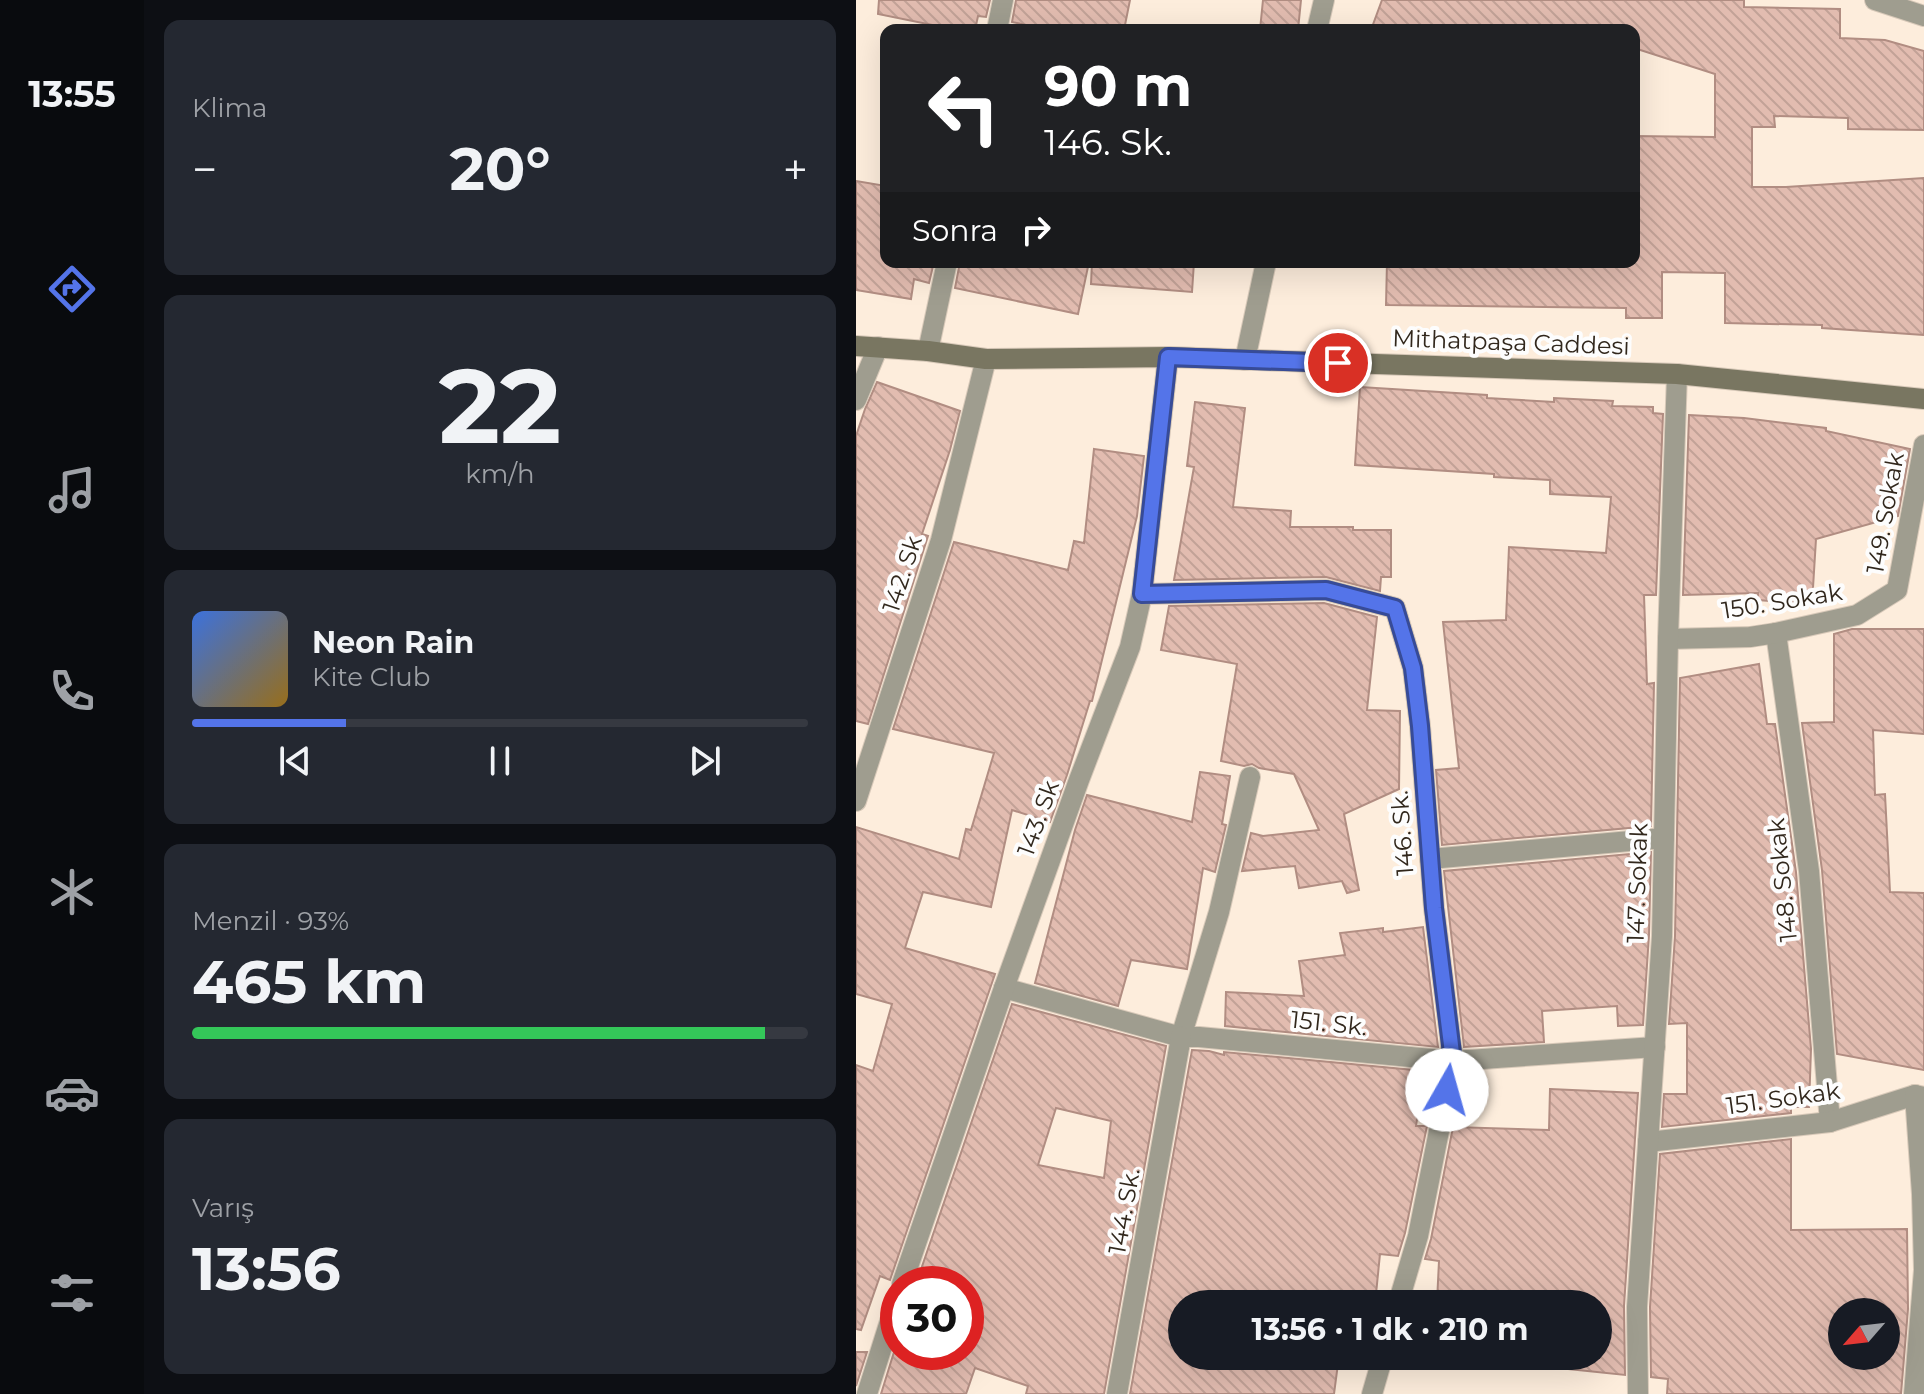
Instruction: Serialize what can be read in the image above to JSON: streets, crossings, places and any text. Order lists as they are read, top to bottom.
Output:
{
  "streets": {
    "street": [
      "Mithatpaşa Caddesi",
      "149. Sokak",
      "142. Sk",
      "150. Sokak",
      "143. Sk",
      "146. Sk.",
      "148. Sokak",
      "147. Sokak",
      "151. Sk.",
      "151. Sokak",
      "144. Sk."
    ]
  },
  "crossings": [
    ["Mithatpaşa Caddesi", "142. Sk"],
    ["Mithatpaşa Caddesi", "143. Sk"],
    ["Mithatpaşa Caddesi", "147. Sokak"],
    ["149. Sokak", "150. Sokak"],
    ["150. Sokak", "148. Sokak"],
    ["150. Sokak", "147. Sokak"],
    ["143. Sk", "146. Sk."],
    ["143. Sk", "151. Sk."],
    ["146. Sk.", "151. Sk."],
    ["148. Sokak", "151. Sokak"],
    ["147. Sokak", "151. Sk."],
    ["147. Sokak", "151. Sokak"],
    ["151. Sk.", "144. Sk."]
  ],
  "north": "bottom left",
  "page": {
    "tabs": "13:55",
    "tile": [
      "Klima",
      ["22", "km/h"],
      ["Menzil · 93%", "465 km"],
      ["Varış", "13:56"]
    ],
    "turn": ["90 m", "146. Sk."],
    "heat": ["−", "20°", "+"],
    "then": "Sonra",
    "song": ["Neon Rain", "Kite Club"],
    "limit": "30",
    "trip": "13:56 · 1 dk · 210 m"
  }
}
